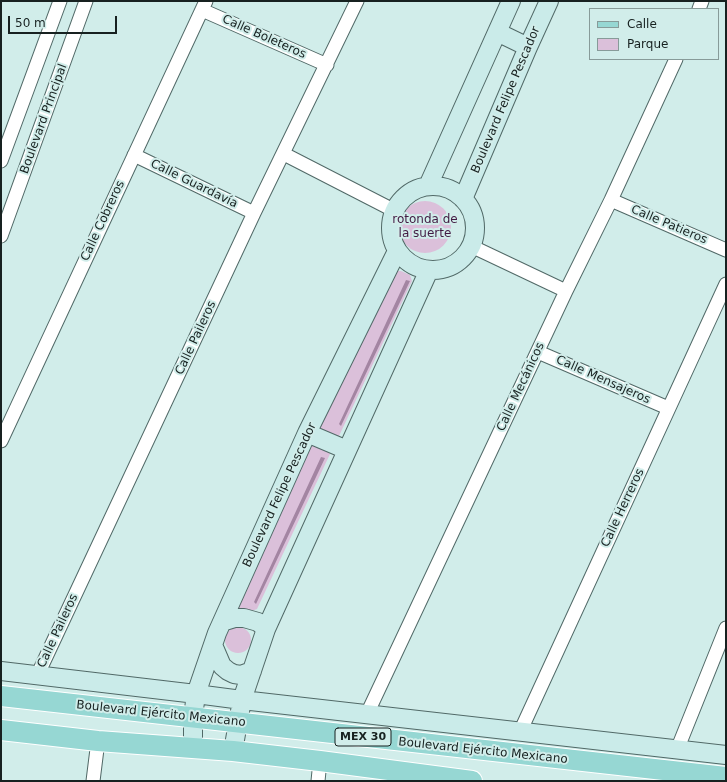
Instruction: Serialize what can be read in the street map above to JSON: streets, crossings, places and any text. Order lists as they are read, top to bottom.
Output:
{
  "streets": {
    "main road": ["Boulevard Ejército Mexicano", "MEX 30"],
    "street": [
      "Calle Boleteros",
      "Boulevard Felipe Pescador",
      "Boulevard Principal",
      "Calle Guardavía",
      "Calle Cobreros",
      "Calle Patieros",
      "Calle Paileros",
      "Calle Mensajeros",
      "Calle Mecánicos",
      "Calle Herreros"
    ]
  },
  "crossings": [
    ["Calle Boleteros", "Calle Cobreros"],
    ["Calle Boleteros", "Calle Paileros"],
    ["Boulevard Felipe Pescador", "Boulevard Ejército Mexicano"],
    ["Boulevard Felipe Pescador", "MEX 30"],
    ["Calle Guardavía", "Calle Cobreros"],
    ["Calle Guardavía", "Calle Paileros"],
    ["Calle Patieros", "Calle Mecánicos"],
    ["Calle Mensajeros", "Calle Mecánicos"],
    ["Calle Mensajeros", "Calle Herreros"]
  ],
  "parks": ["rotonda de la suerte"],
  "legend": ["Calle", "Parque"],
  "scale_bar": "50 m"
}
